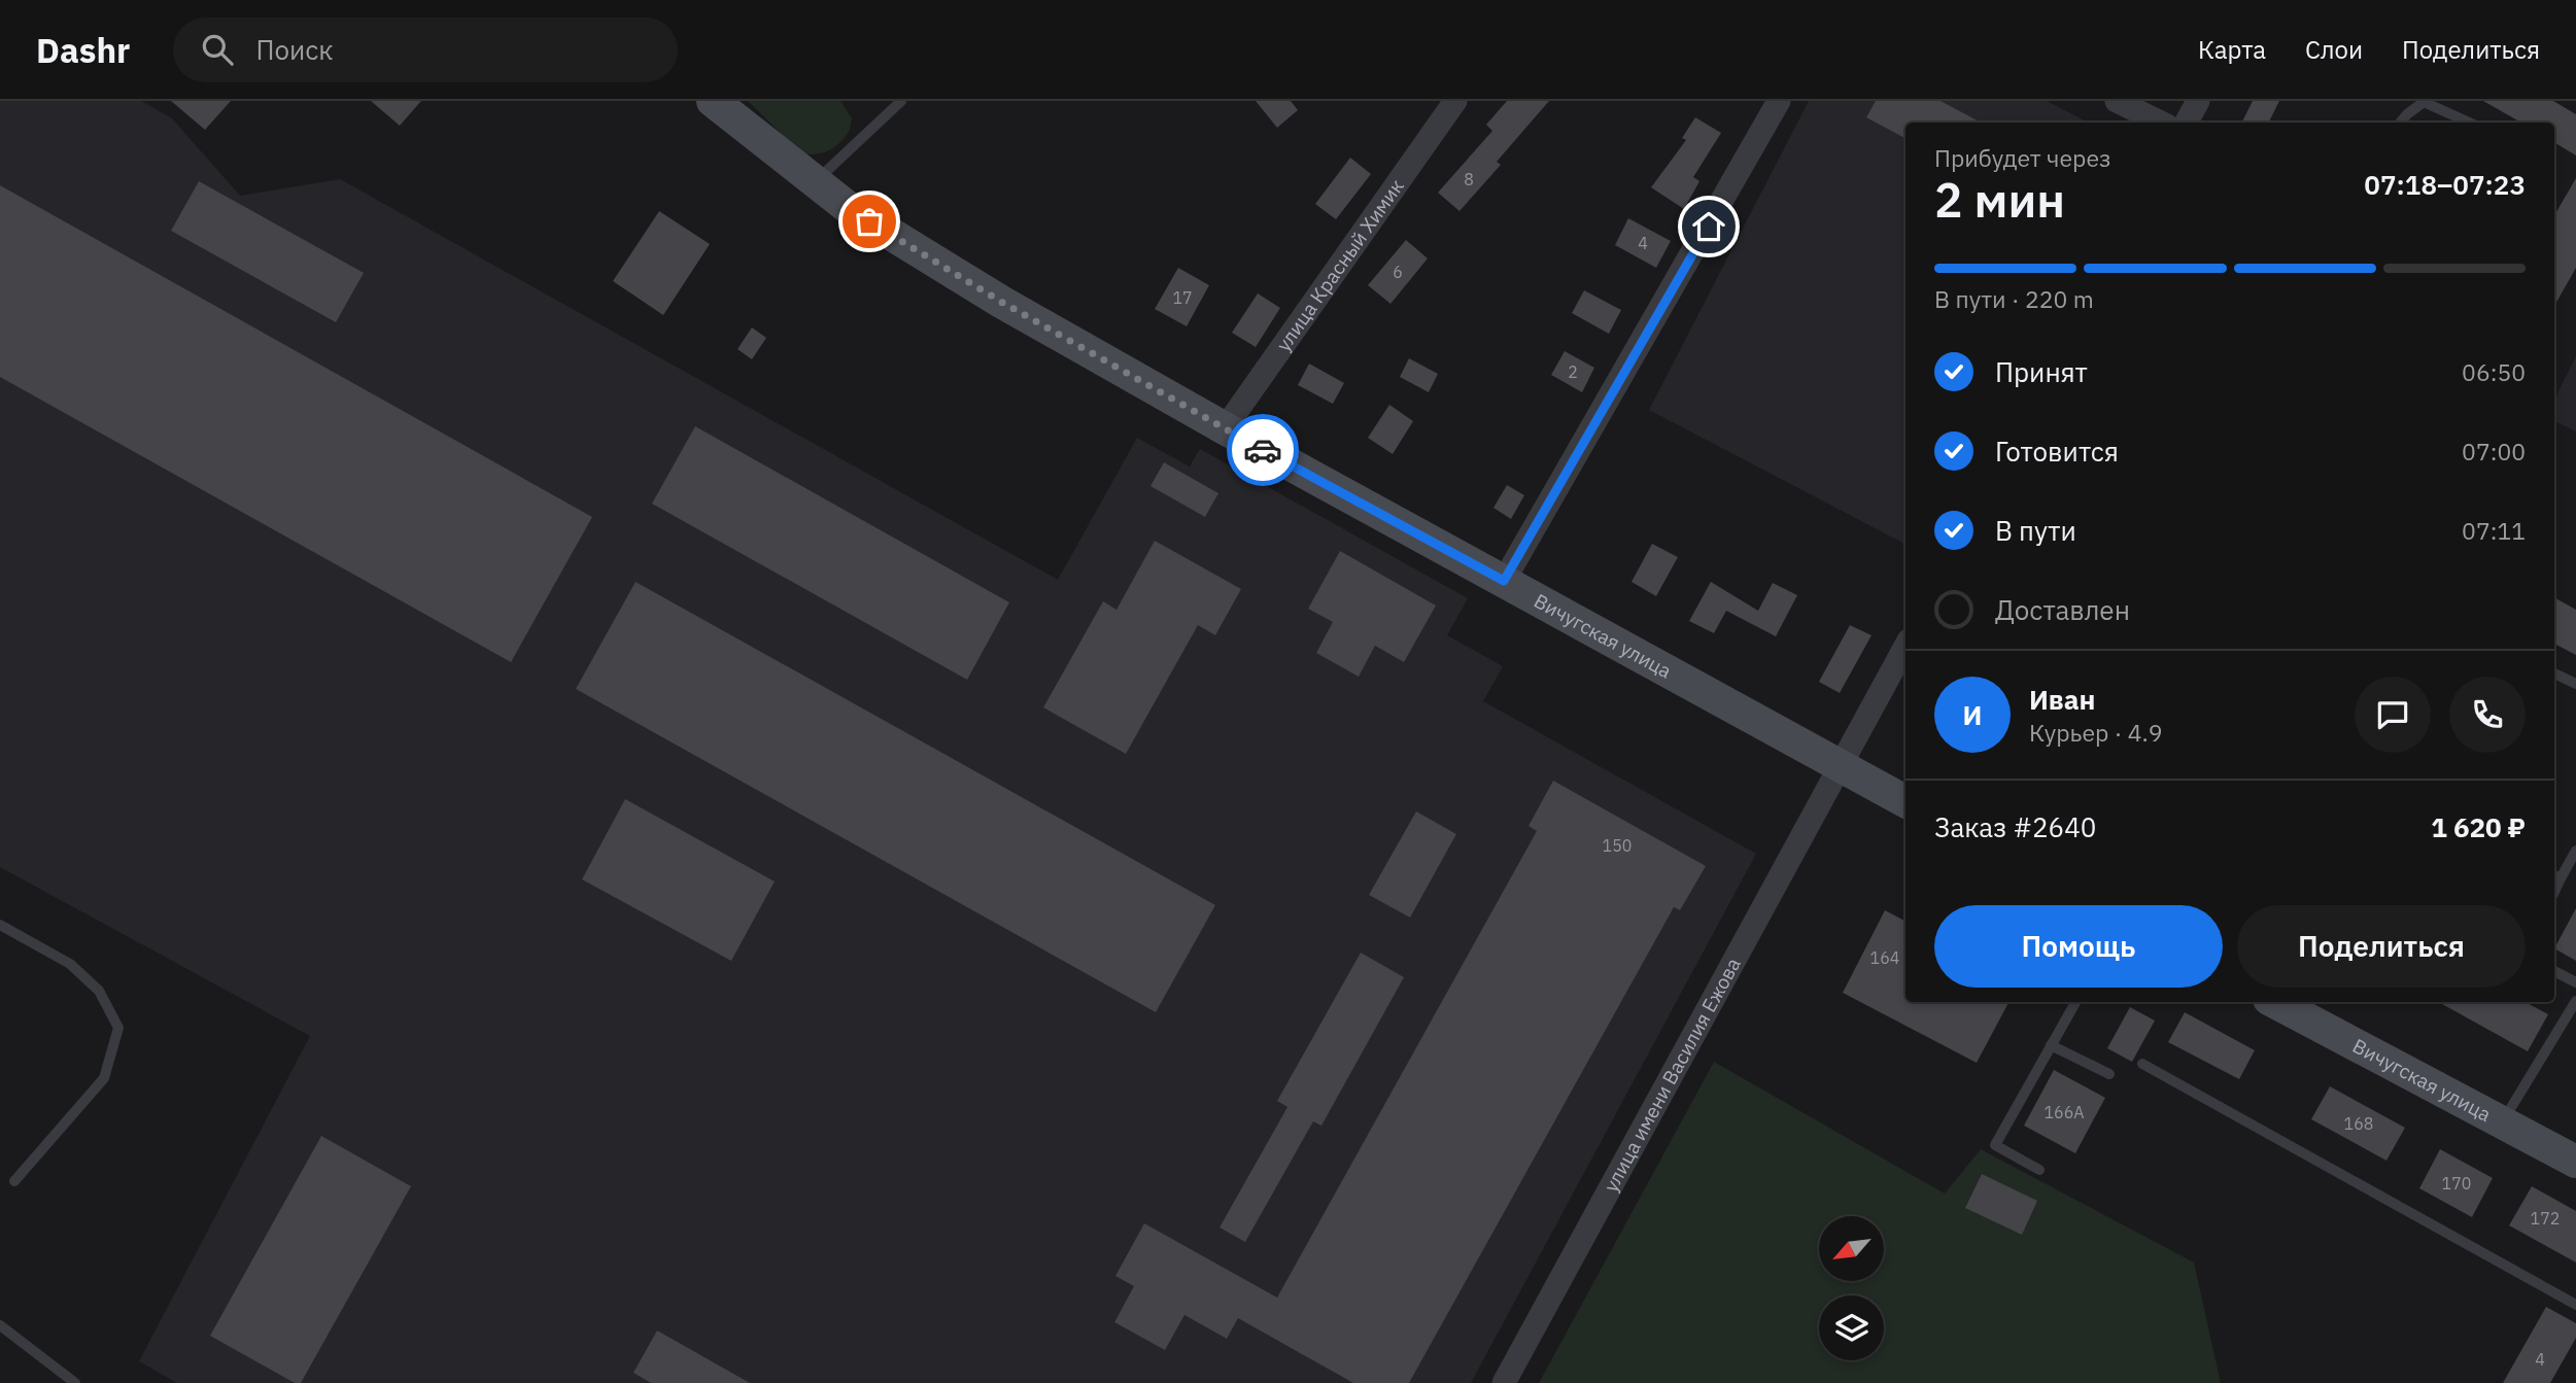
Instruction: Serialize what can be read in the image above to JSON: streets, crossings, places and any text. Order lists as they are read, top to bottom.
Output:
{
  "streets": {
    "main road": ["Вичугская улица"],
    "street": ["улица Красный Химик", "улица имени Василия Ежова"]
  },
  "crossings": [
    ["улица Красный Химик", "Вичугская улица"],
    ["Вичугская улица", "улица имени Василия Ежова"]
  ],
  "house_numbers": [
    "8",
    "4",
    "6",
    "17",
    "2",
    "150",
    "164",
    "166А",
    "168",
    "170",
    "172",
    "4"
  ],
  "north": "bottom left",
  "page": {
    "header": "Dashr",
    "search": "Поиск",
    "nav": ["Карта", "Слои", "Поделиться"],
    "heading": ["2 мин", "Прибудет через", "07:18–07:23"],
    "panel": [
      "Иван",
      "Курьер · 4.9",
      "Заказ #2640",
      "1 620 ₽"
    ],
    "bar": "В пути · 220 m",
    "list": [
      ["Принят", "06:50"],
      ["Готовится", "07:00"],
      ["В пути", "07:11"],
      "Доставлен"
    ],
    "round": "И",
    "buttons": ["Помощь", "Поделиться"]
  }
}
